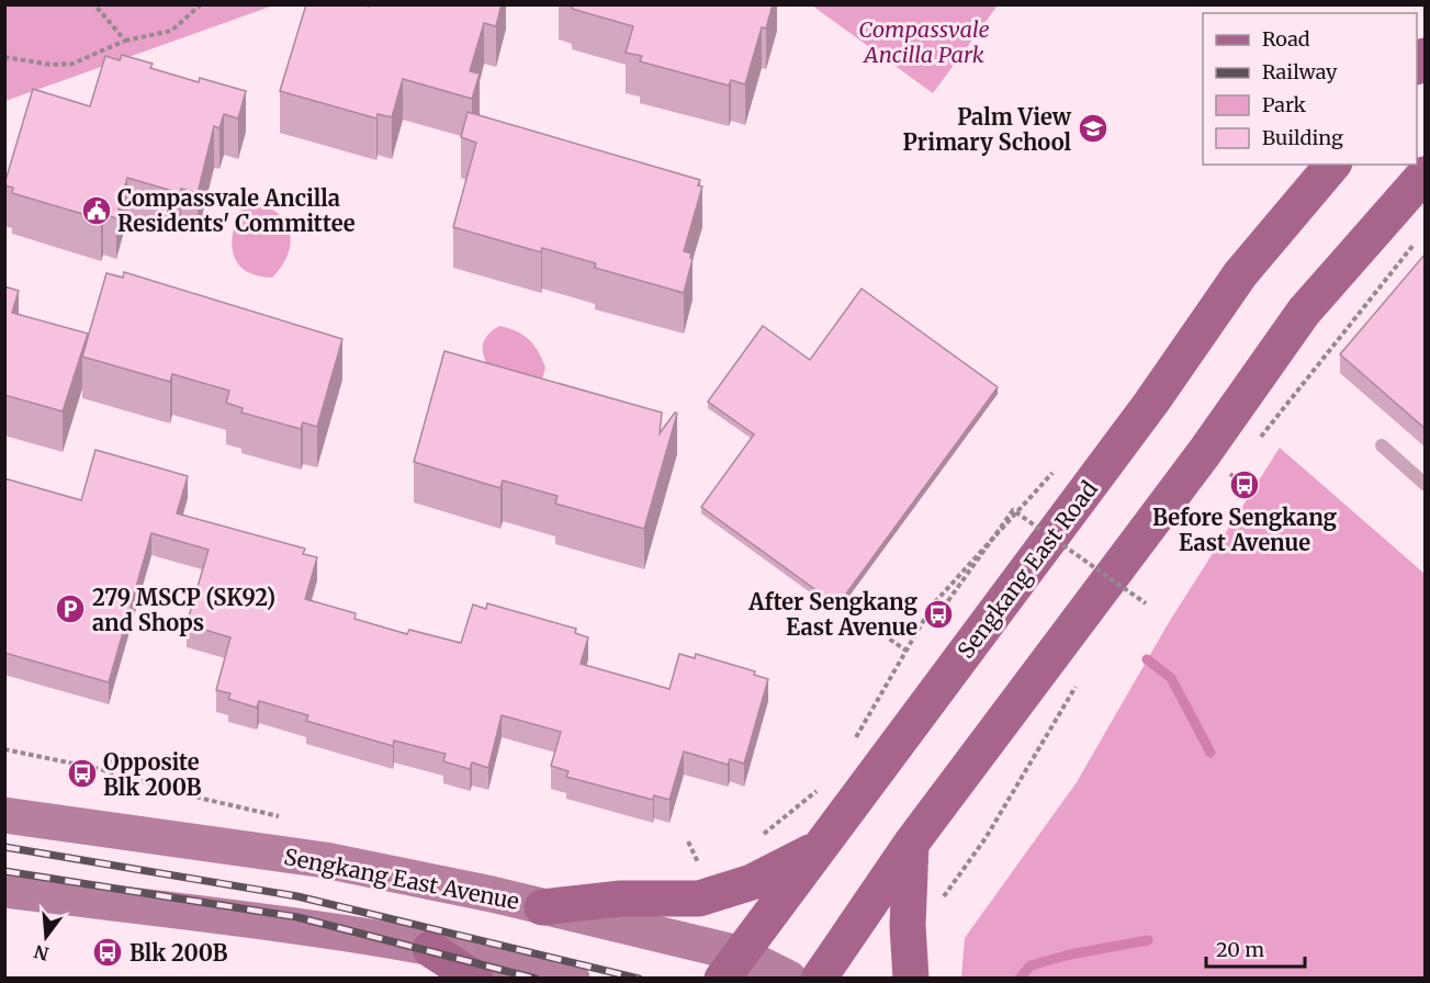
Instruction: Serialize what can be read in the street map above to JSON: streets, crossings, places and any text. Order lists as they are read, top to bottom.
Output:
{
  "streets": {
    "main road": ["Sengkang East Road", "Sengkang East Avenue"]
  },
  "crossings": [
    ["Sengkang East Road", "Sengkang East Avenue"]
  ],
  "parks": ["Compassvale Ancilla Park"],
  "places": {
    "school or university": ["Palm View Primary School"],
    "public building": ["Compassvale Ancilla Residents' Committee"],
    "bus stop": [
      "Before Sengkang East Avenue",
      "After Sengkang East Avenue",
      "Opposite Blk 200B",
      "Blk 200B"
    ],
    "parking": ["279 MSCP (SK92) and Shops"]
  },
  "legend": [
    "Road",
    "Railway",
    "Park",
    "Building"
  ],
  "scale_bar": "20 m",
  "north": "bottom"
}
